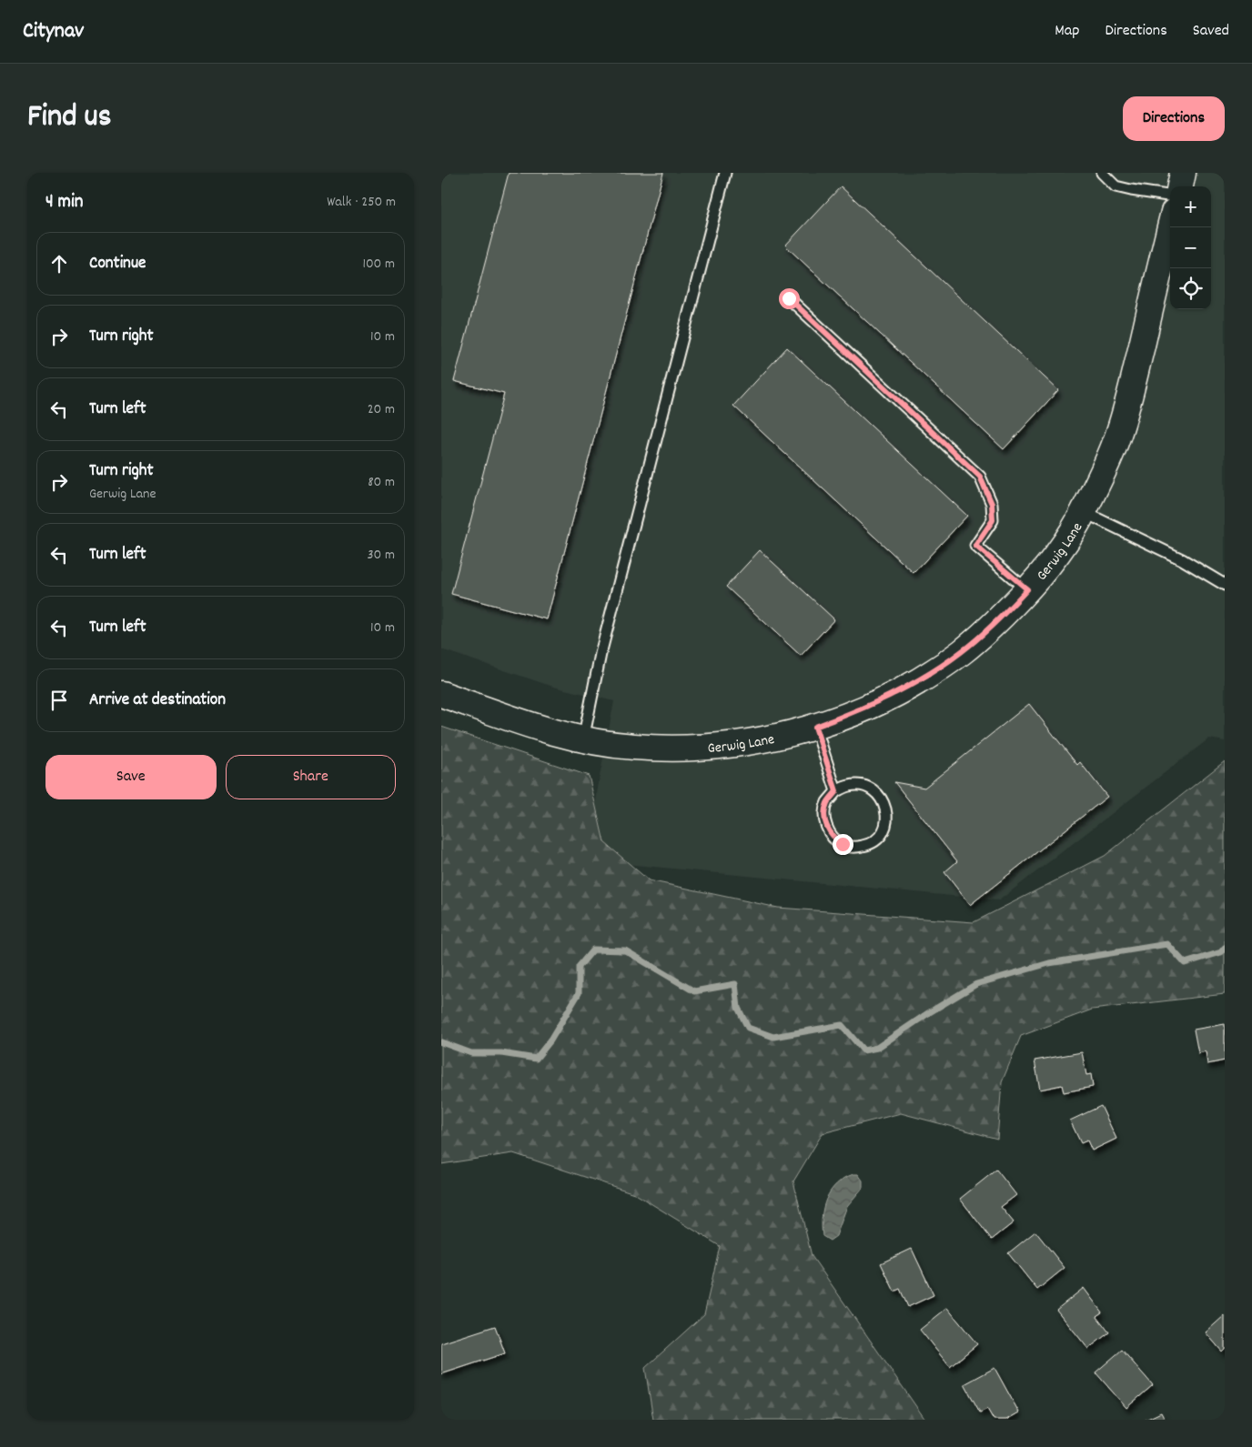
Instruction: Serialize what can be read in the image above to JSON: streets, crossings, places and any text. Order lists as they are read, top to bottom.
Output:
{
  "streets": {
    "street": ["Gerwig Lane"]
  },
  "page": {
    "header": "Citynav",
    "nav": ["Map", "Directions", "Saved"],
    "title": "Find us",
    "buttons": [
      "Directions",
      ["Save", "Share"]
    ],
    "heading": ["4 min", "Walk · 250 m"],
    "map_buttons": ["+", "−"],
    "list": [
      ["Continue", "100 m"],
      ["Turn right", "10 m"],
      ["Turn left", "20 m"],
      ["Turn right", "Gerwig Lane", "80 m"],
      ["Turn left", "30 m"],
      ["Turn left", "10 m"],
      "Arrive at destination"
    ]
  }
}
